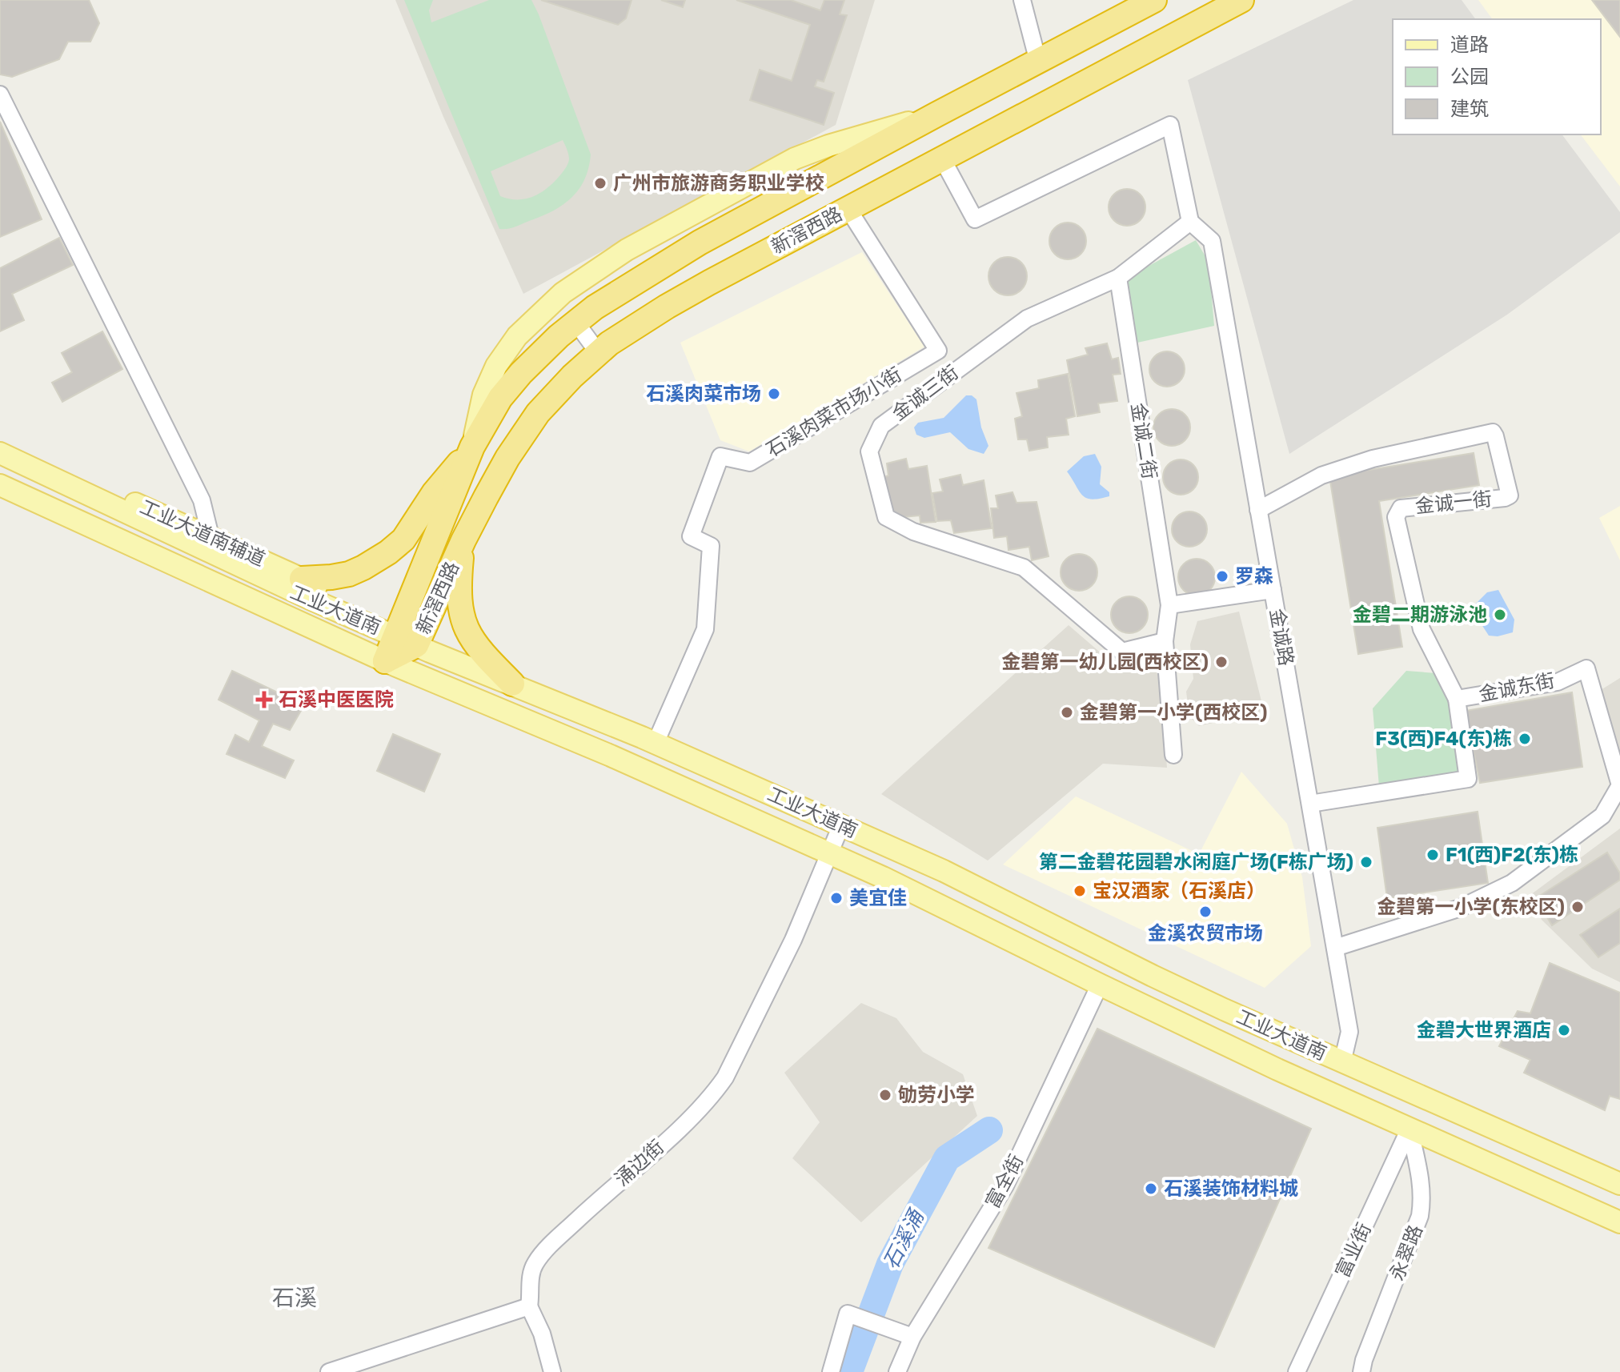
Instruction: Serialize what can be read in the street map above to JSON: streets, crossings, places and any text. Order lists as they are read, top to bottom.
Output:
{
  "streets": {
    "highway": ["新滘西路"],
    "main road": ["工业大道南辅道", "工业大道南"],
    "street": [
      "金诚三街",
      "石溪肉菜市场小街",
      "金诚二街",
      "金诚一街",
      "金诚路",
      "金诚东街",
      "涌边街",
      "富全街",
      "富业街",
      "永翠路"
    ]
  },
  "crossings": [
    ["新滘西路", "石溪肉菜市场小街"],
    ["新滘西路", "工业大道南辅道"],
    ["新滘西路", "工业大道南"],
    ["金诚三街", "金诚二街"],
    ["金诚三街", "金诚路"],
    ["石溪肉菜市场小街", "工业大道南"],
    ["金诚一街", "金诚路"],
    ["金诚一街", "金诚东街"],
    ["工业大道南辅道", "工业大道南"],
    ["工业大道南", "金诚路"],
    ["工业大道南", "涌边街"],
    ["金诚路", "金诚东街"],
    ["富业街", "永翠路"]
  ],
  "districts": ["石溪"],
  "water": ["石溪涌"],
  "places": {
    "other": [
      "广州市旅游商务职业学校",
      "石溪肉菜市场",
      "罗森",
      "金碧二期游泳池",
      "金碧第一幼儿园(西校区)",
      "金碧第一小学(西校区)",
      "F3(西)F4(东)栋",
      "F1(西)F2(东)栋",
      "第二金碧花园碧水闲庭广场(F栋广场)",
      "宝汉酒家（石溪店）",
      "美宜佳",
      "金碧第一小学(东校区)",
      "金溪农贸市场",
      "金碧大世界酒店",
      "劬劳小学",
      "石溪装饰材料城"
    ],
    "health": ["石溪中医医院"]
  },
  "legend": ["道路", "公园", "建筑"]
}
